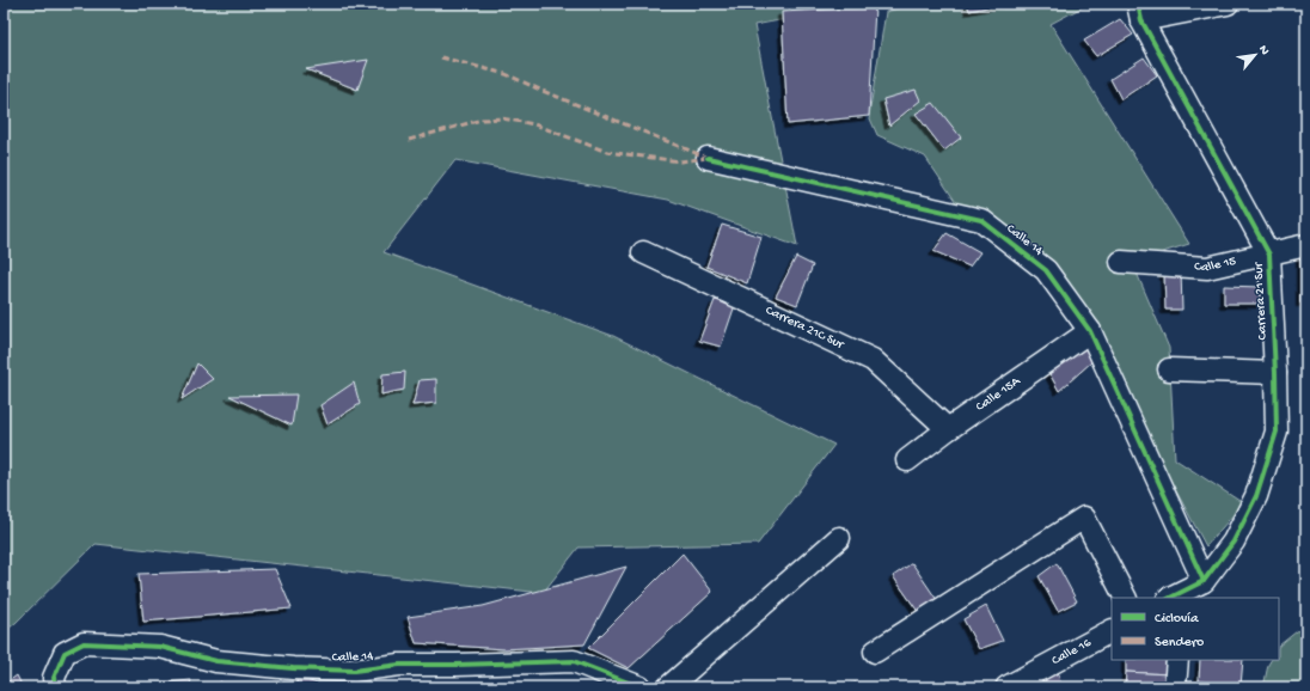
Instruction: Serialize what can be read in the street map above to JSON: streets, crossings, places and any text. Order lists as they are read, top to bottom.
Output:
{
  "streets": {
    "street": [
      "Calle 14",
      "Calle 15",
      "Carrera 21 Sur",
      "Carrera 21C Sur",
      "Calle 15A",
      "Calle 16"
    ]
  },
  "crossings": [
    ["Calle 14", "Carrera 21 Sur"],
    ["Calle 14", "Calle 15A"],
    ["Calle 15", "Carrera 21 Sur"],
    ["Carrera 21C Sur", "Calle 15A"]
  ],
  "legend": ["Ciclovía", "Sendero"],
  "north": "top right"
}
